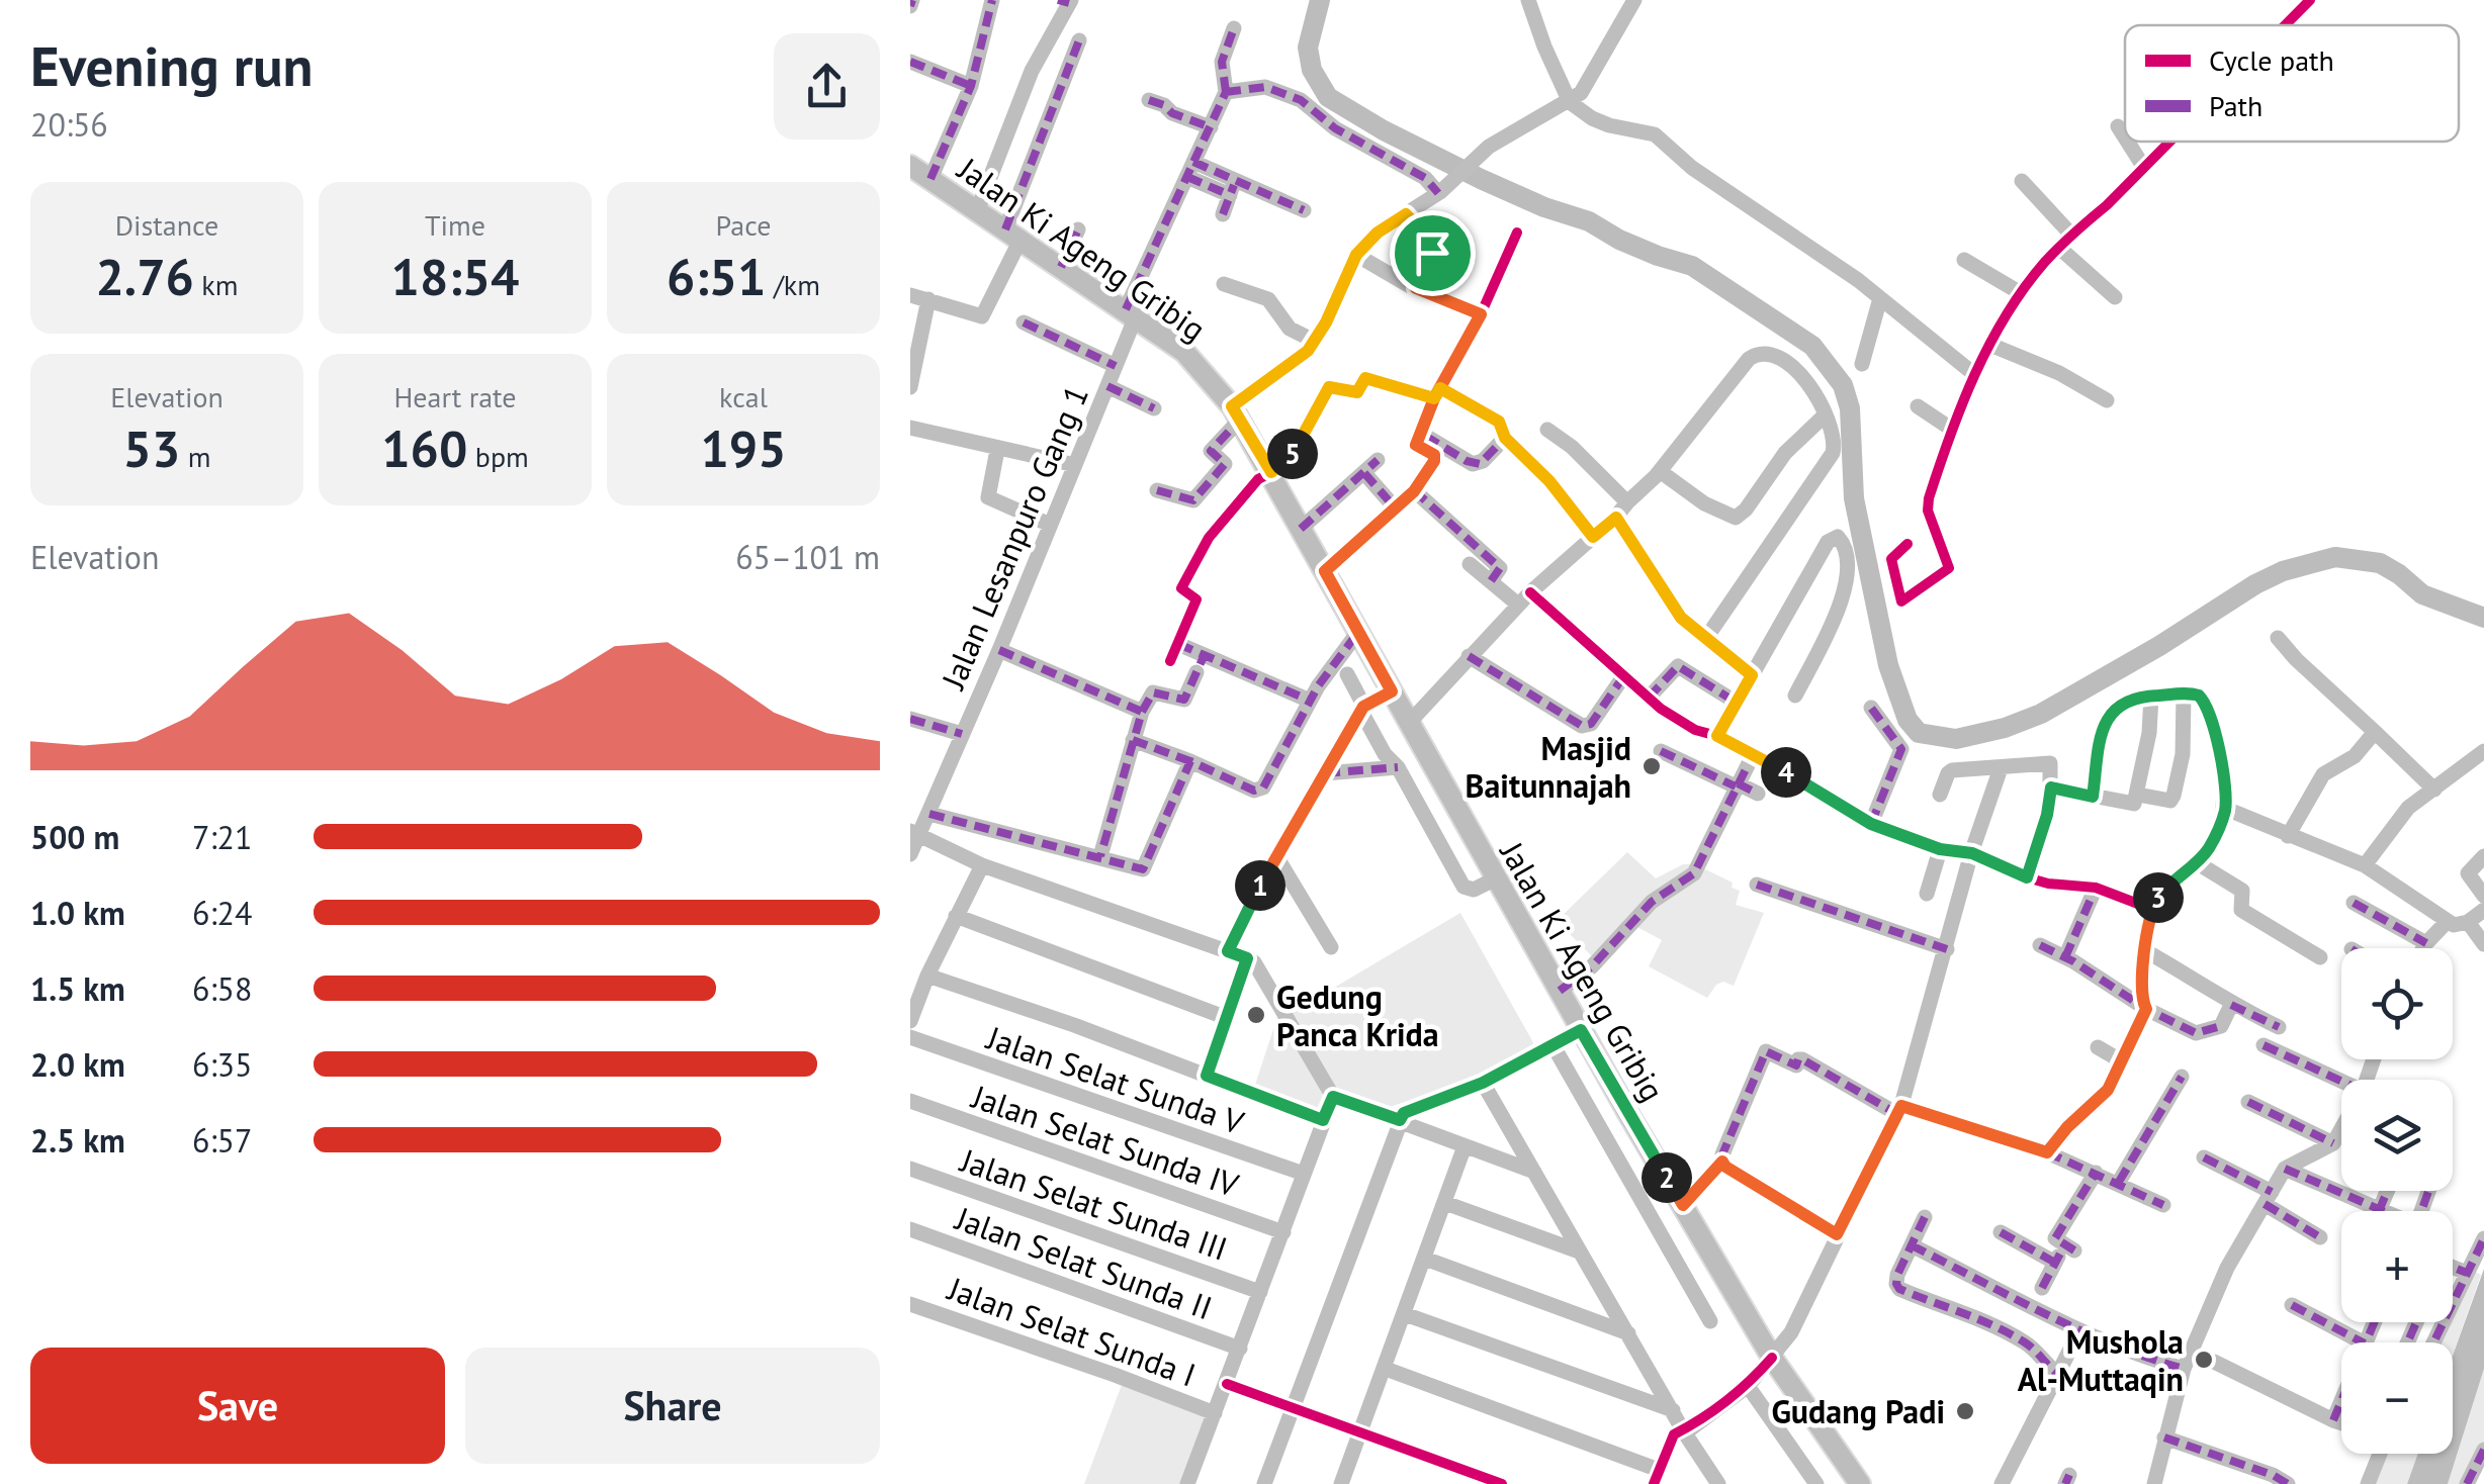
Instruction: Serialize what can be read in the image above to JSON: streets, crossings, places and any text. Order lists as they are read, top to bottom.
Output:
{
  "streets": {
    "main road": ["Jalan Ki Ageng Gribig"],
    "street": [
      "Jalan Lesanpuro Gang 1",
      "Jalan Selat Sunda V",
      "Jalan Selat Sunda IV",
      "Jalan Selat Sunda III",
      "Jalan Selat Sunda II",
      "Jalan Selat Sunda I"
    ]
  },
  "crossings": [
    ["Jalan Ki Ageng Gribig", "Jalan Lesanpuro Gang 1"]
  ],
  "places": [
    "Masjid Baitunnajah",
    "Gedung Panca Krida",
    "Mushola Al-Muttaqin",
    "Gudang Padi"
  ],
  "legend": ["Cycle path", "Path"],
  "page": {
    "heading": ["Evening run", "20:56"],
    "stats": [
      ["Distance", "2.76 km"],
      ["Time", "18:54"],
      ["Pace", "6:51 /km"],
      ["Elevation", "53 m"],
      ["Heart rate", "160 bpm"],
      ["kcal", "195"]
    ],
    "pins": [
      "5",
      "4",
      "1",
      "3",
      "2"
    ],
    "chart": ["Elevation", "65–101 m"],
    "list": [
      {
        "name": "500 m",
        "note": "7:21"
      },
      {
        "name": "1.0 km",
        "note": "6:24"
      },
      {
        "name": "1.5 km",
        "note": "6:58"
      },
      {
        "name": "2.0 km",
        "note": "6:35"
      },
      {
        "name": "2.5 km",
        "note": "6:57"
      }
    ],
    "map_buttons": ["+", "−"],
    "buttons": ["Save", "Share"]
  }
}
